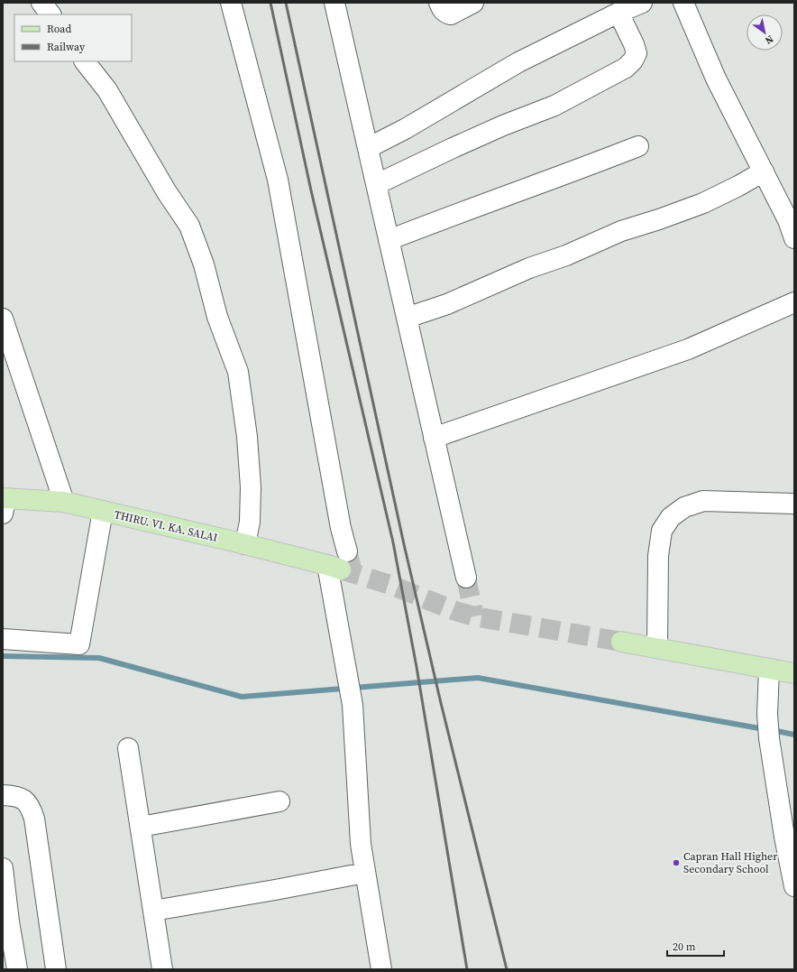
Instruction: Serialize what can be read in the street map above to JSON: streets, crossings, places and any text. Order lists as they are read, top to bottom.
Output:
{
  "streets": {
    "main road": ["THIRU. VI. KA. SALAI"]
  },
  "places": ["Capran Hall Higher Secondary School"],
  "legend": ["Road", "Railway"],
  "scale_bar": "20 m",
  "north": "bottom right"
}
